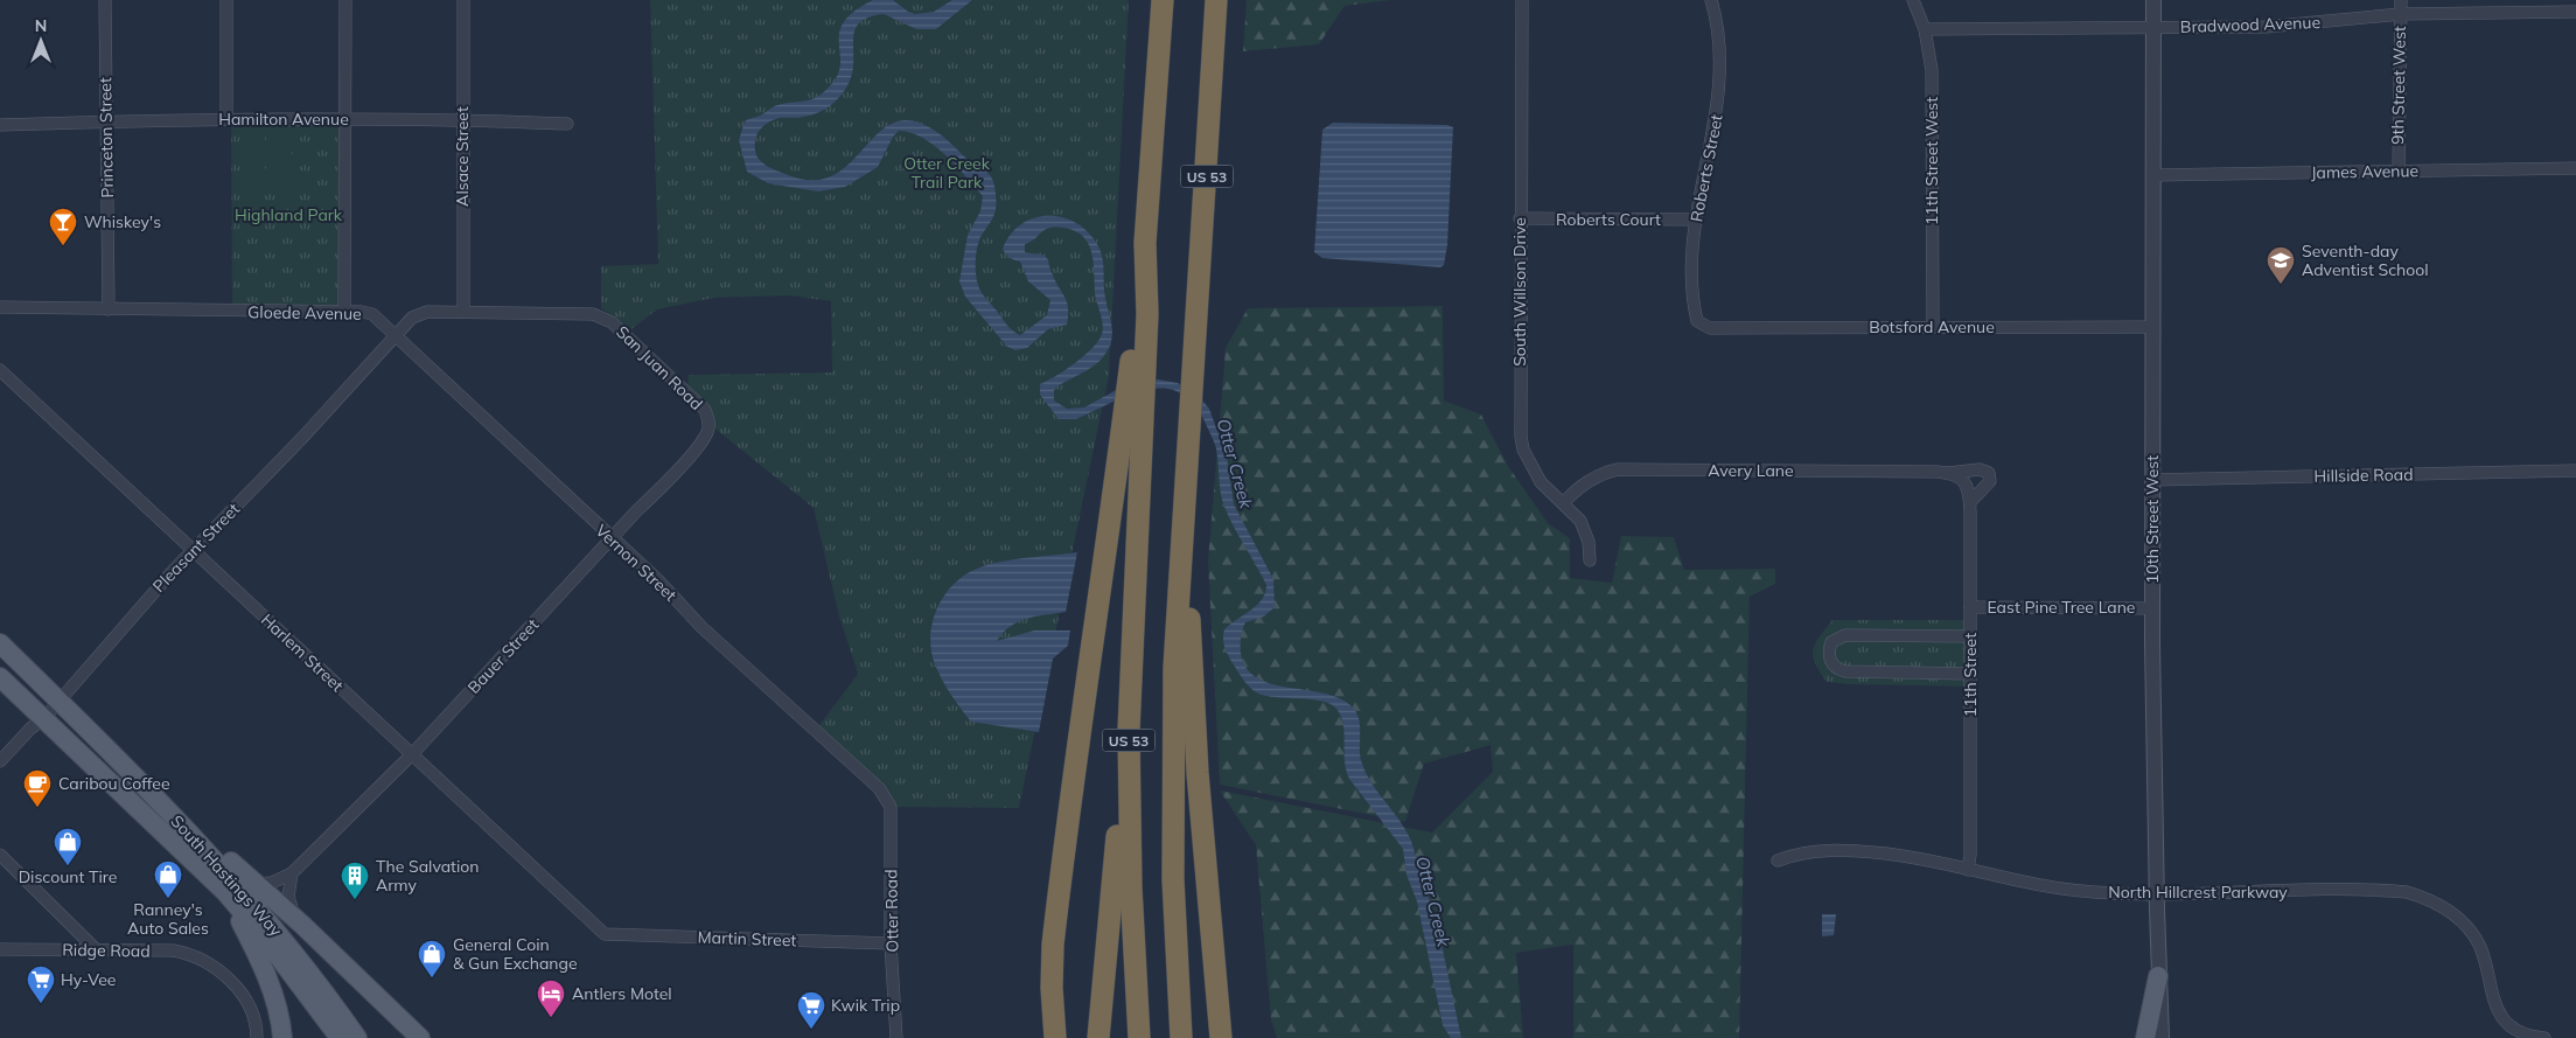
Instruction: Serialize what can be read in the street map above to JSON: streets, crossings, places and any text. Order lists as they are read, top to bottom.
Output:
{
  "streets": {
    "highway": ["US 53"],
    "main road": ["South Hastings Way"],
    "street": [
      "Bradwood Avenue",
      "9th Street West",
      "Hamilton Avenue",
      "Princeton Street",
      "Alsace Street",
      "11th Street West",
      "Roberts Street",
      "James Avenue",
      "Roberts Court",
      "South Willson Drive",
      "Gloede Avenue",
      "Botsford Avenue",
      "San Juan Road",
      "Avery Lane",
      "Hillside Road",
      "10th Street West",
      "Pleasant Street",
      "Vernon Street",
      "East Pine Tree Lane",
      "Harlem Street",
      "Bauer Street",
      "11th Street",
      "North Hillcrest Parkway",
      "Otter Road",
      "Martin Street",
      "Ridge Road"
    ]
  },
  "crossings": [
    ["Bradwood Avenue", "9th Street West"],
    ["Bradwood Avenue", "11th Street West"],
    ["Bradwood Avenue", "10th Street West"],
    ["9th Street West", "James Avenue"],
    ["Hamilton Avenue", "Princeton Street"],
    ["Hamilton Avenue", "Alsace Street"],
    ["Princeton Street", "Gloede Avenue"],
    ["Alsace Street", "San Juan Road"],
    ["11th Street West", "Botsford Avenue"],
    ["Roberts Street", "Roberts Court"],
    ["Roberts Street", "Botsford Avenue"],
    ["James Avenue", "10th Street West"],
    ["Roberts Court", "South Willson Drive"],
    ["South Willson Drive", "Avery Lane"],
    ["Gloede Avenue", "Pleasant Street"],
    ["Gloede Avenue", "Vernon Street"],
    ["Botsford Avenue", "10th Street West"],
    ["San Juan Road", "Bauer Street"],
    ["Avery Lane", "11th Street"],
    ["Hillside Road", "10th Street West"],
    ["10th Street West", "East Pine Tree Lane"],
    ["10th Street West", "North Hillcrest Parkway"],
    ["Pleasant Street", "Vernon Street"],
    ["Pleasant Street", "Harlem Street"],
    ["Pleasant Street", "South Hastings Way"],
    ["Vernon Street", "Bauer Street"],
    ["Vernon Street", "Otter Road"],
    ["East Pine Tree Lane", "11th Street"],
    ["Harlem Street", "Bauer Street"],
    ["Harlem Street", "Martin Street"],
    ["11th Street", "North Hillcrest Parkway"],
    ["Otter Road", "Martin Street"]
  ],
  "water": ["Otter Creek"],
  "parks": ["Otter Creek Trail Park", "Highland Park"],
  "places": {
    "bar": ["Whiskey's"],
    "school or university": ["Seventh-day Adventist School"],
    "cafe": ["Caribou Coffee"],
    "shop": ["Discount Tire", "Ranney's Auto Sales", "General Coin & Gun Exchange"],
    "building": ["The Salvation Army"],
    "supermarket": ["Hy-Vee", "Kwik Trip"],
    "hotel": ["Antlers Motel"]
  },
  "north": "top"
}
